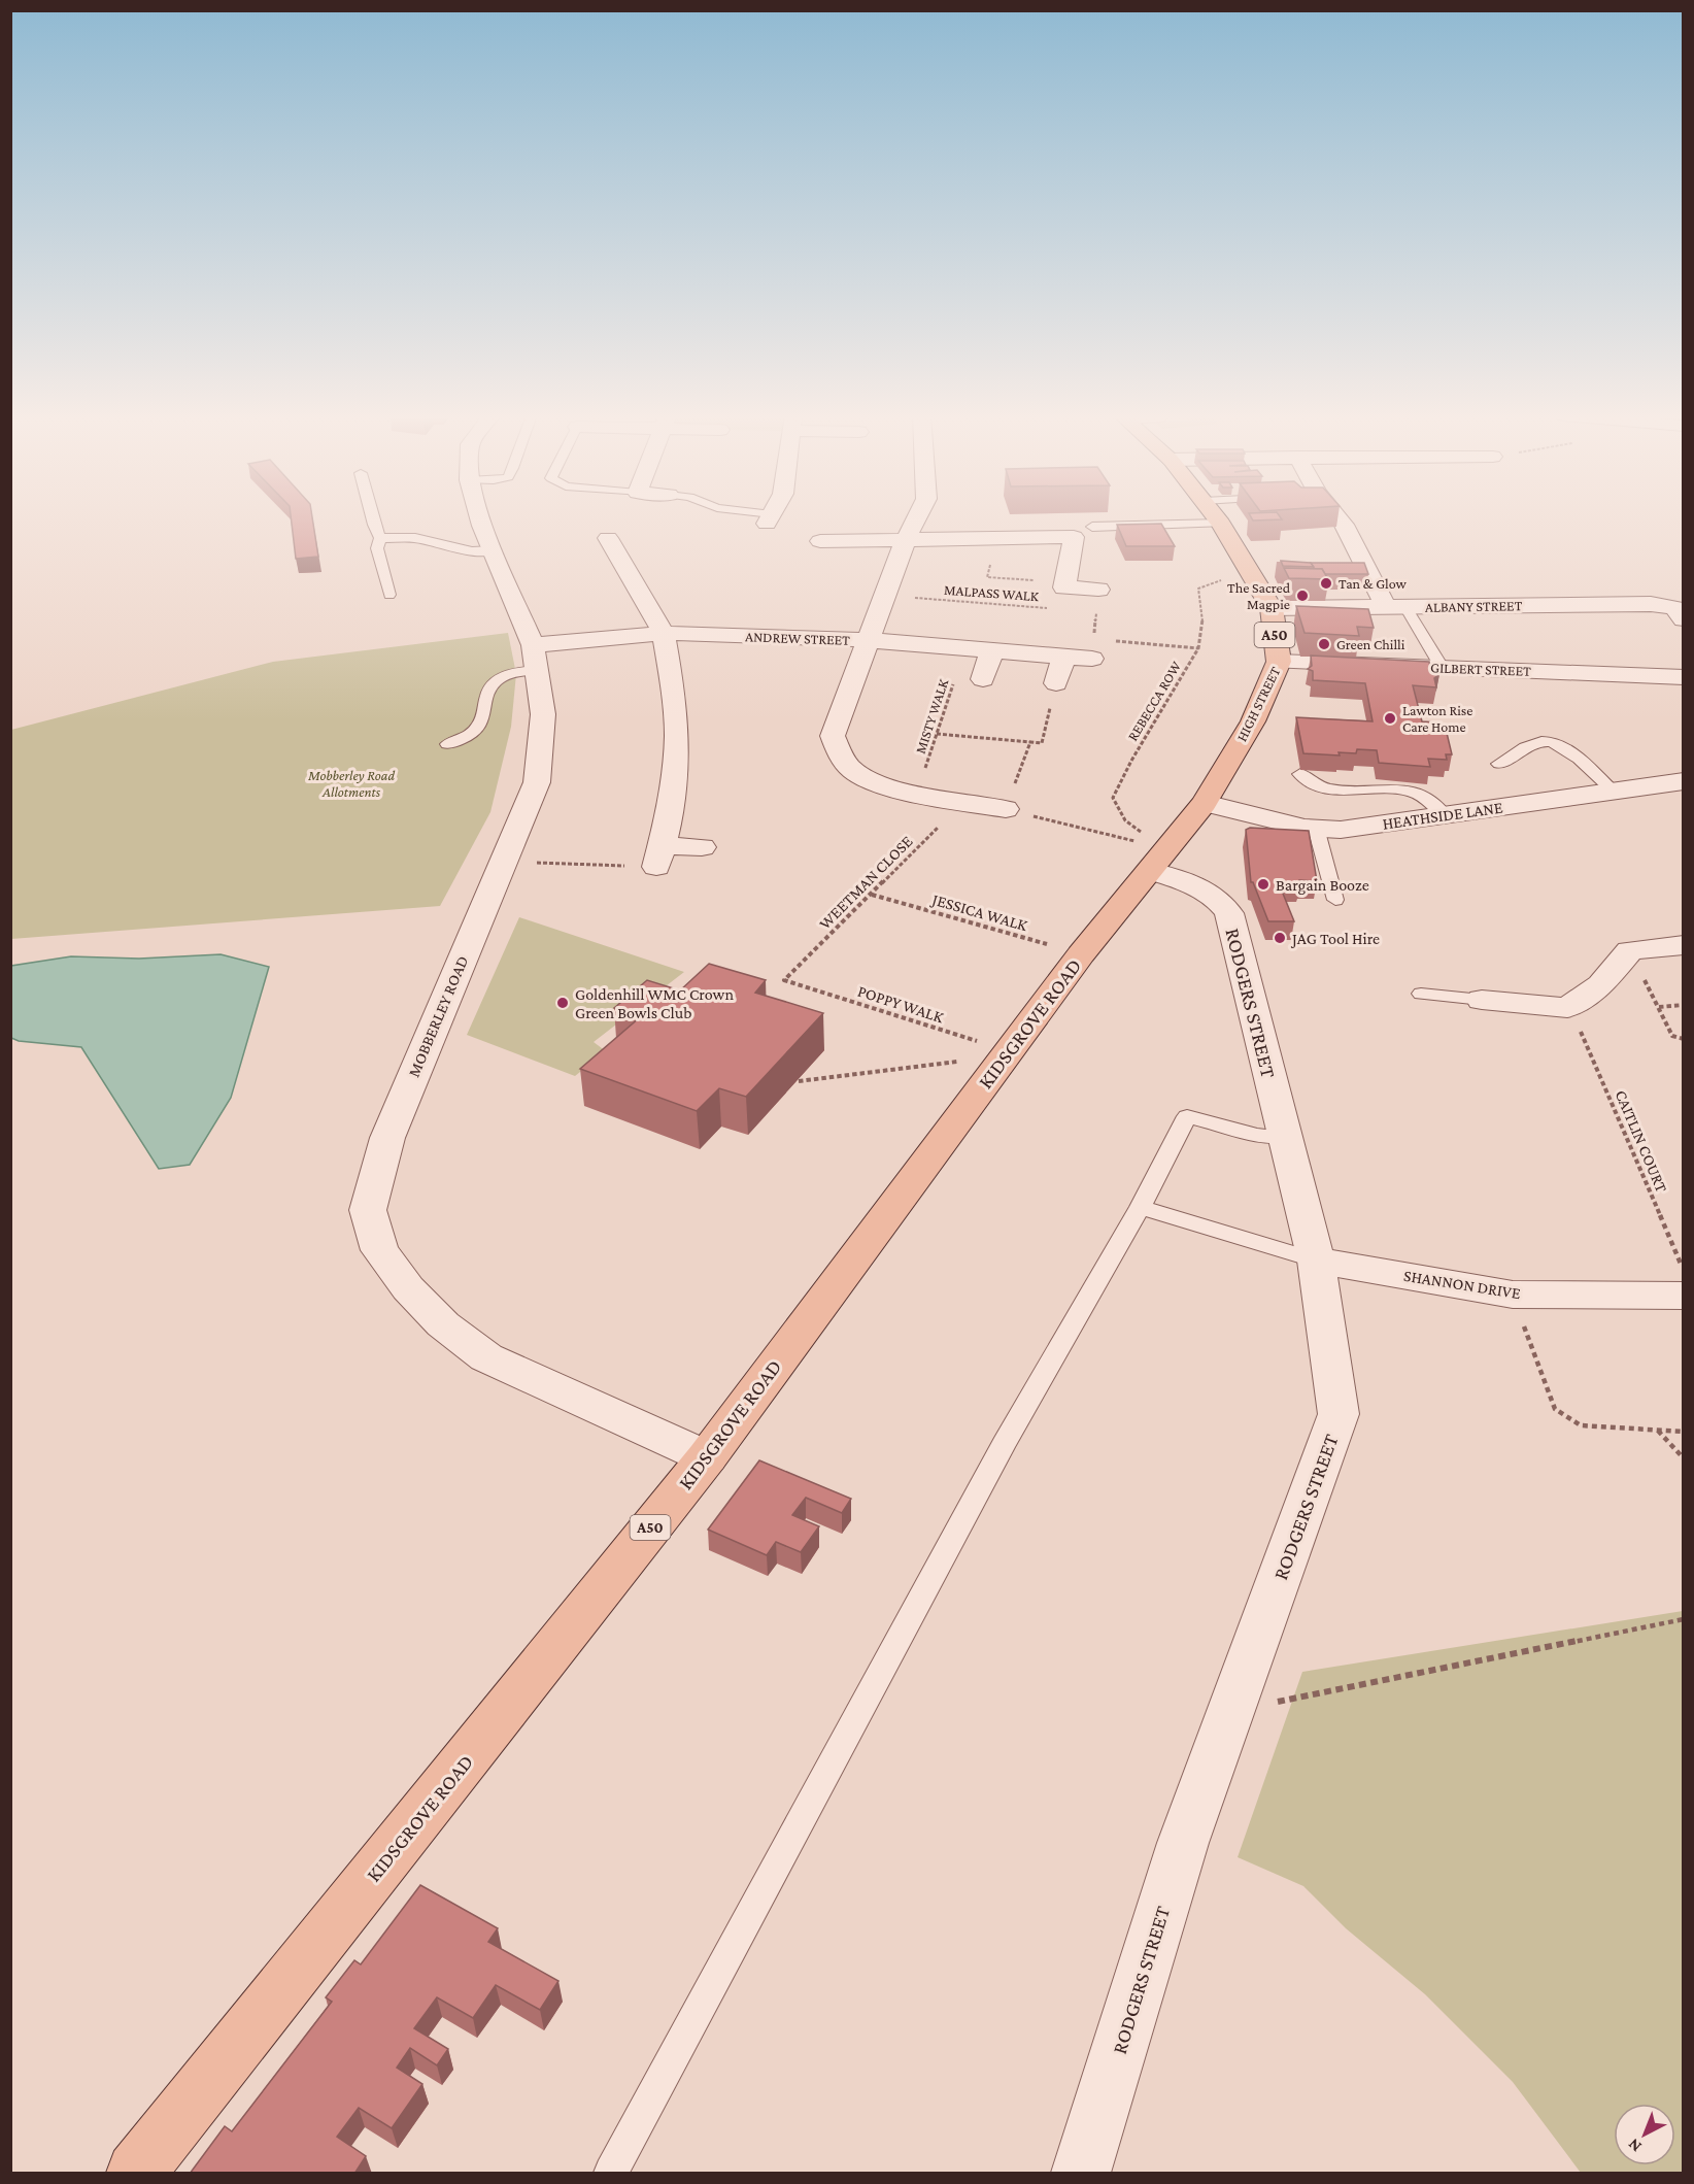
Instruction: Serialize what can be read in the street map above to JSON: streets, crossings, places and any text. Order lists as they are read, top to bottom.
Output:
{
  "streets": {
    "main road": ["A50", "HIGH STREET", "KIDSGROVE ROAD"],
    "street": [
      "ALBANY STREET",
      "ANDREW STREET",
      "GILBERT STREET",
      "HEATHSIDE LANE",
      "RODGERS STREET",
      "MOBBERLEY ROAD",
      "SHANNON DRIVE"
    ],
    "path": [
      "MALPASS WALK",
      "REBECCA ROW",
      "MISTY WALK",
      "WEETMAN CLOSE",
      "JESSICA WALK",
      "POPPY WALK",
      "CAITLIN COURT"
    ]
  },
  "crossings": [
    ["ALBANY STREET", "HIGH STREET"],
    ["ANDREW STREET", "MISTY WALK"],
    ["ANDREW STREET", "MOBBERLEY ROAD"],
    ["GILBERT STREET", "HIGH STREET"],
    ["REBECCA ROW", "HIGH STREET"],
    ["REBECCA ROW", "RODGERS STREET"],
    ["REBECCA ROW", "KIDSGROVE ROAD"],
    ["HIGH STREET", "HEATHSIDE LANE"],
    ["HIGH STREET", "RODGERS STREET"],
    ["HIGH STREET", "KIDSGROVE ROAD"],
    ["WEETMAN CLOSE", "JESSICA WALK"],
    ["WEETMAN CLOSE", "POPPY WALK"],
    ["JESSICA WALK", "KIDSGROVE ROAD"],
    ["RODGERS STREET", "KIDSGROVE ROAD"],
    ["RODGERS STREET", "SHANNON DRIVE"],
    ["POPPY WALK", "KIDSGROVE ROAD"],
    ["MOBBERLEY ROAD", "KIDSGROVE ROAD"]
  ],
  "parks": ["Mobberley Road Allotments"],
  "places": [
    "Tan & Glow",
    "The Sacred Magpie",
    "Green Chilli",
    "Lawton Rise Care Home",
    "Bargain Booze",
    "JAG Tool Hire",
    "Goldenhill WMC Crown Green Bowls Club"
  ],
  "north": "bottom left"
}
